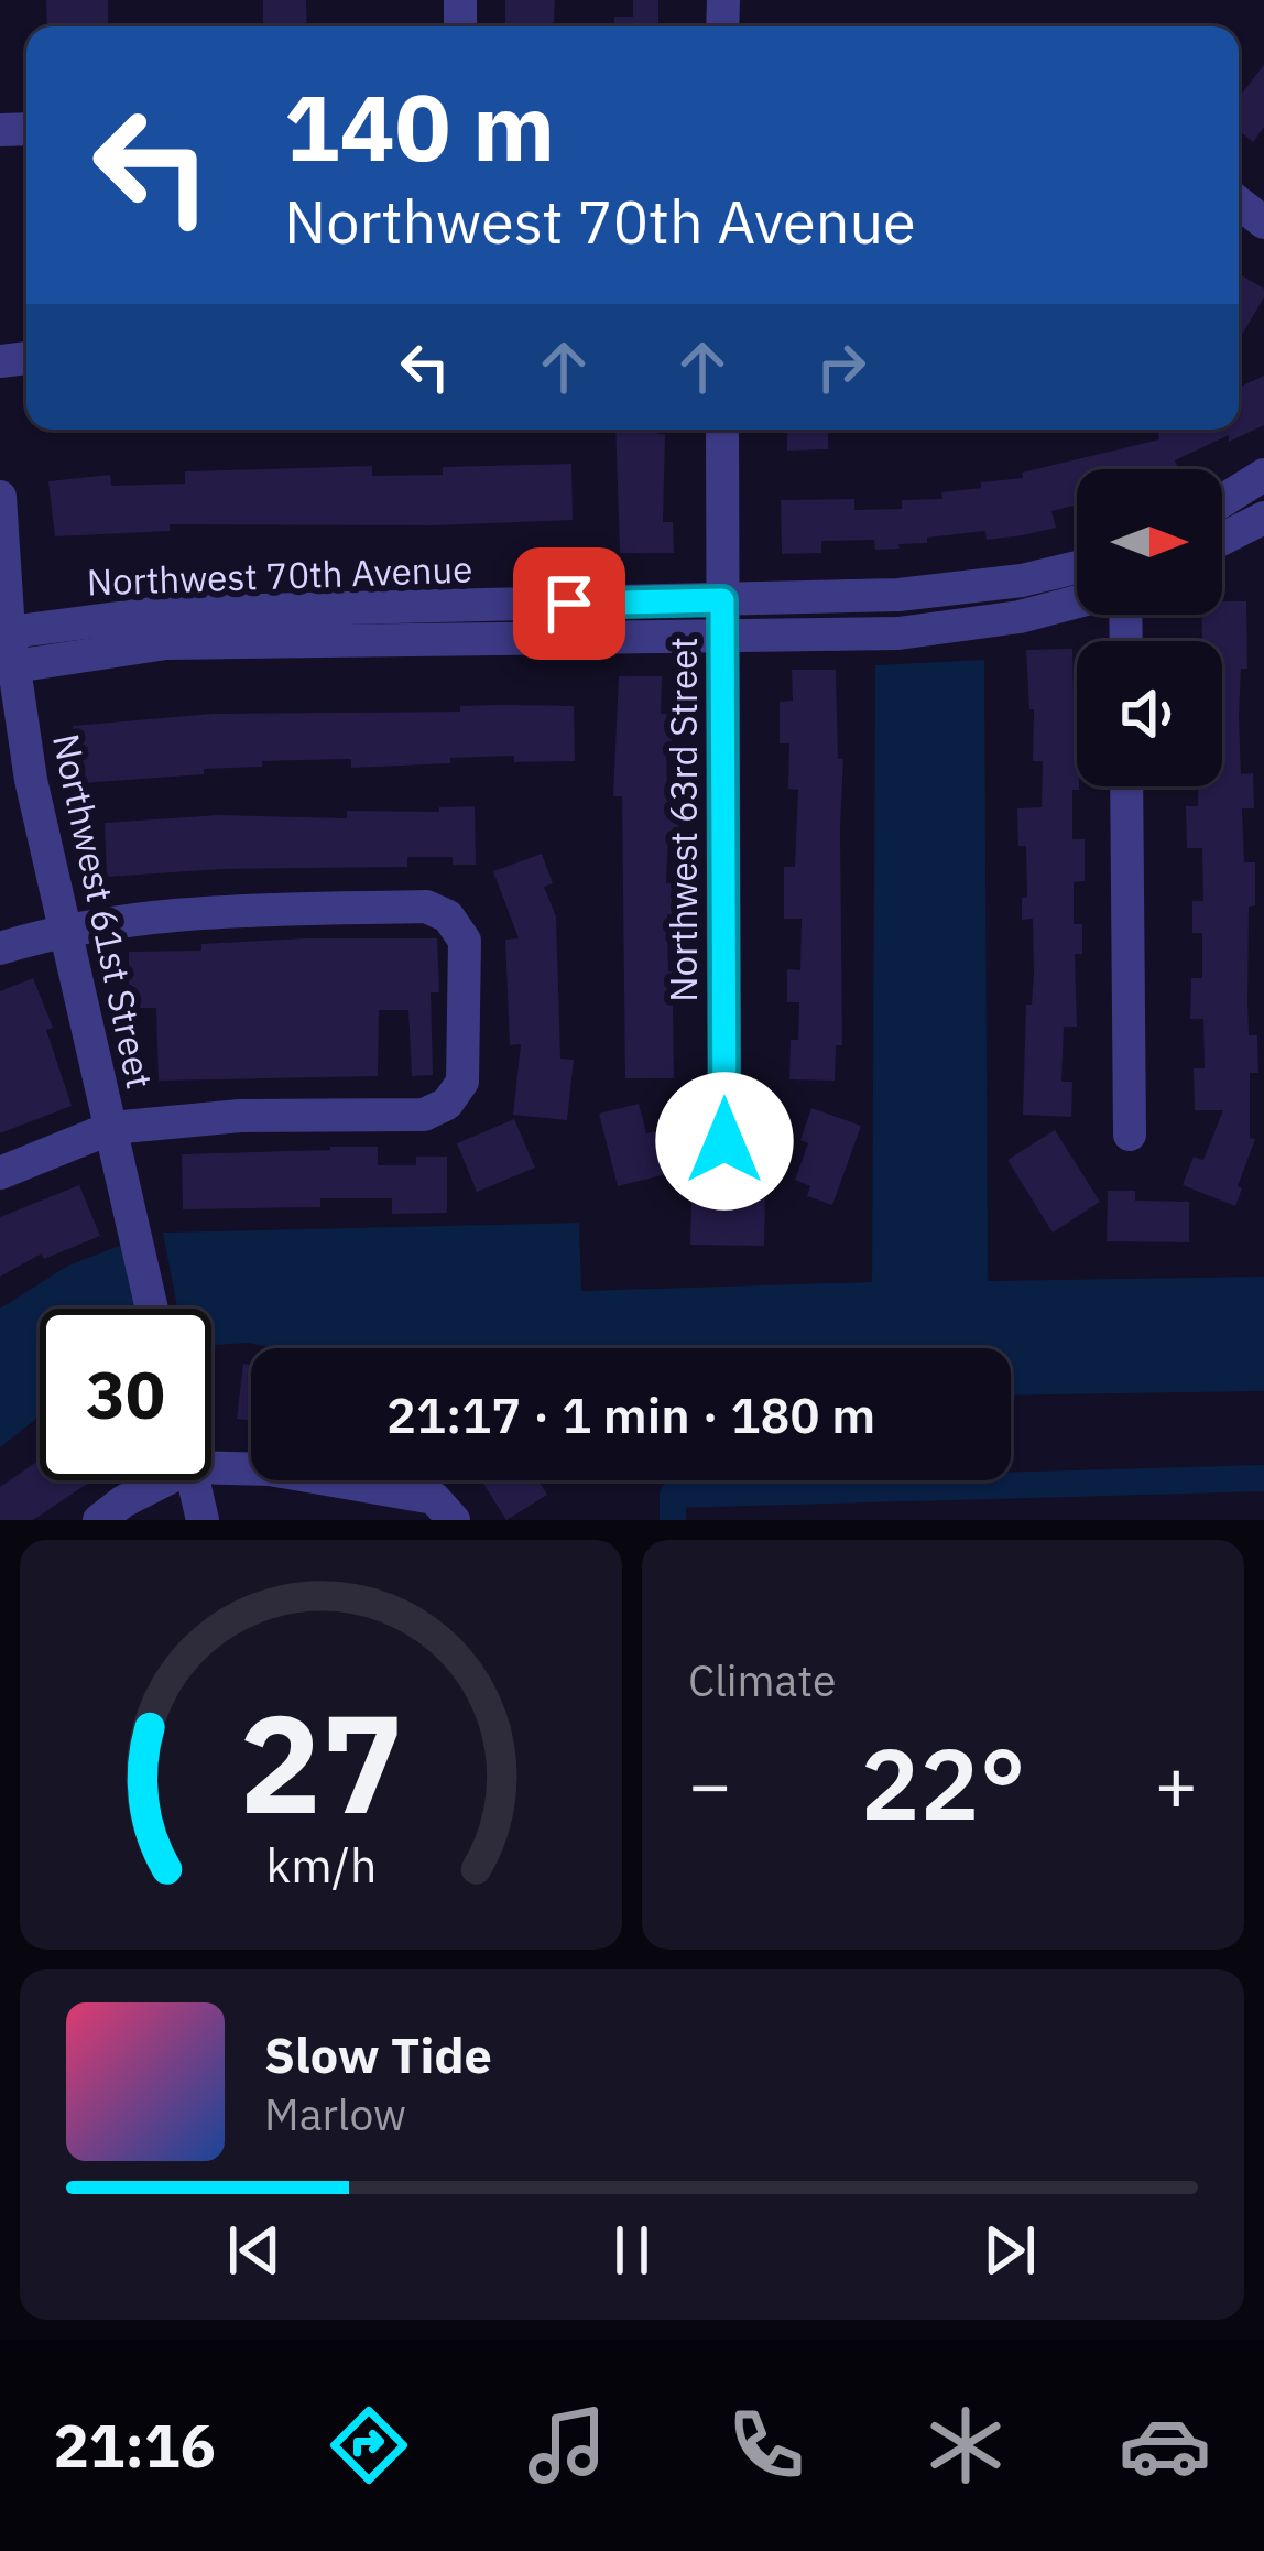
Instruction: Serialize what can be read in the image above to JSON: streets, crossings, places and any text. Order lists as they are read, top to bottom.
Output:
{
  "streets": {
    "street": ["Northwest 70th Avenue", "Northwest 63rd Street", "Northwest 61st Street"]
  },
  "crossings": [
    ["Northwest 70th Avenue", "Northwest 63rd Street"],
    ["Northwest 70th Avenue", "Northwest 61st Street"]
  ],
  "north": "right",
  "page": {
    "turn": ["140 m", "Northwest 70th Avenue"],
    "limit": "30",
    "trip": "21:17 · 1 min · 180 m",
    "tile": "Climate",
    "heat": ["−", "22°", "+"],
    "song": ["Slow Tide", "Marlow"],
    "tabs": "21:16",
    "gauge": ["27", "km/h"]
  }
}
